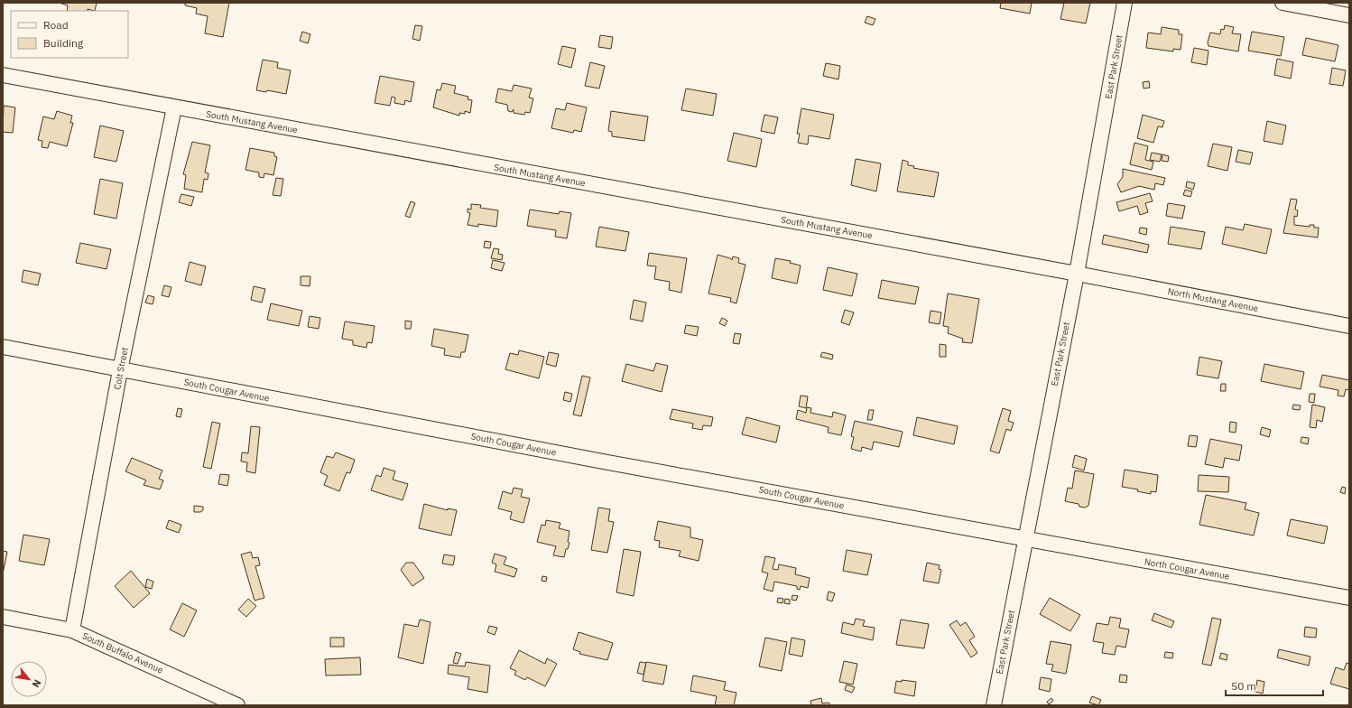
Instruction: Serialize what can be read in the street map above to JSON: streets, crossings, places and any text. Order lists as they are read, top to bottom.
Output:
{
  "streets": {
    "street": [
      "East Park Street",
      "South Mustang Avenue",
      "North Mustang Avenue",
      "Colt Street",
      "South Cougar Avenue",
      "North Cougar Avenue",
      "South Buffalo Avenue"
    ]
  },
  "crossings": [
    ["East Park Street", "South Mustang Avenue"],
    ["East Park Street", "North Mustang Avenue"],
    ["East Park Street", "South Cougar Avenue"],
    ["East Park Street", "North Cougar Avenue"],
    ["South Mustang Avenue", "North Mustang Avenue"],
    ["South Mustang Avenue", "Colt Street"],
    ["Colt Street", "South Cougar Avenue"],
    ["Colt Street", "South Buffalo Avenue"],
    ["South Cougar Avenue", "North Cougar Avenue"]
  ],
  "legend": ["Road", "Building"],
  "scale_bar": "50 m",
  "north": "bottom right"
}
